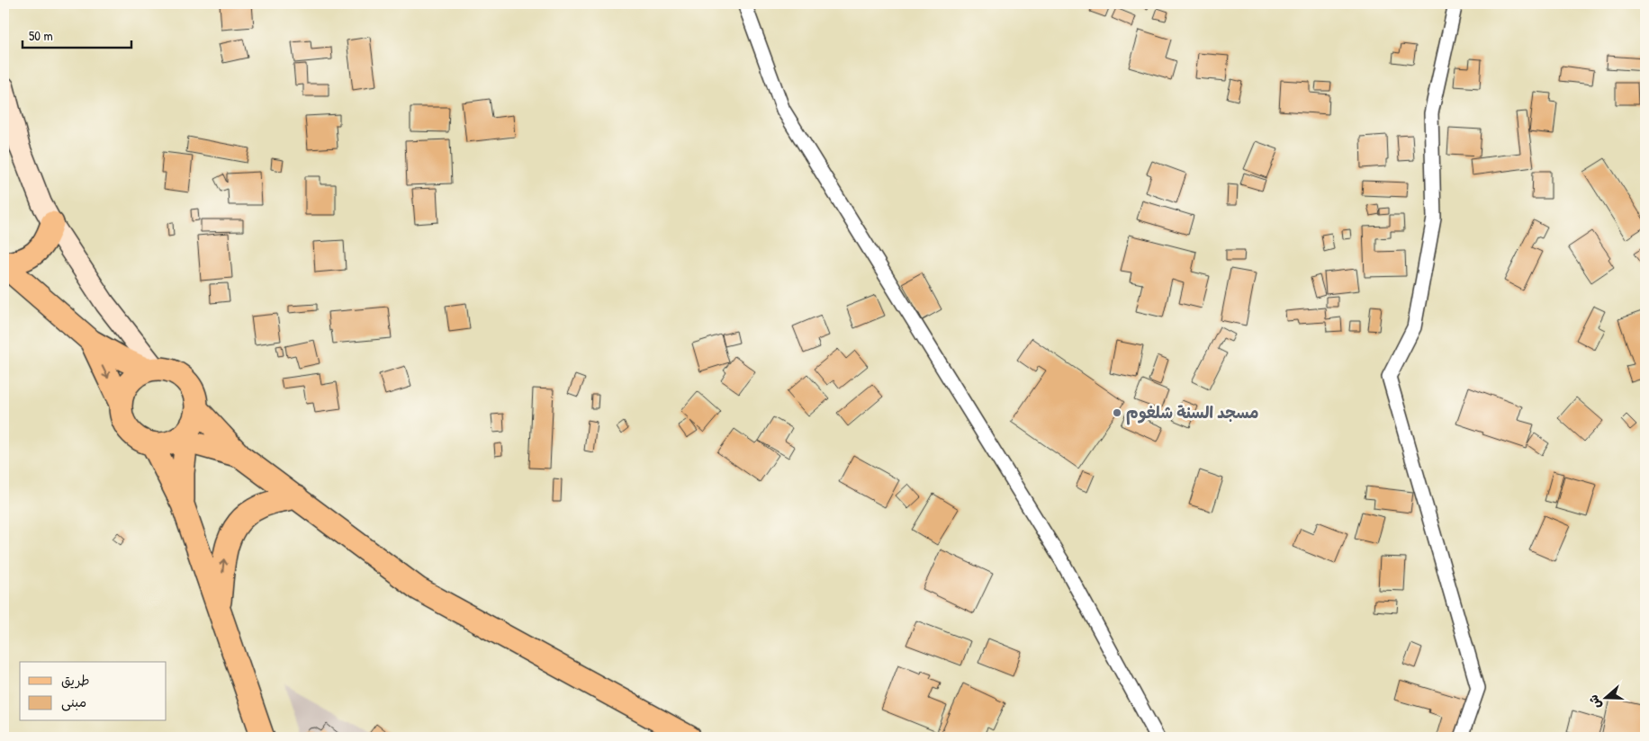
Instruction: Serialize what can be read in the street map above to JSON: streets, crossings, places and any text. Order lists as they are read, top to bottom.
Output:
{
  "places": ["مسجد السنة شلغوم"],
  "legend": ["طريق", "مبنى"],
  "scale_bar": "50 m",
  "north": "left"
}
